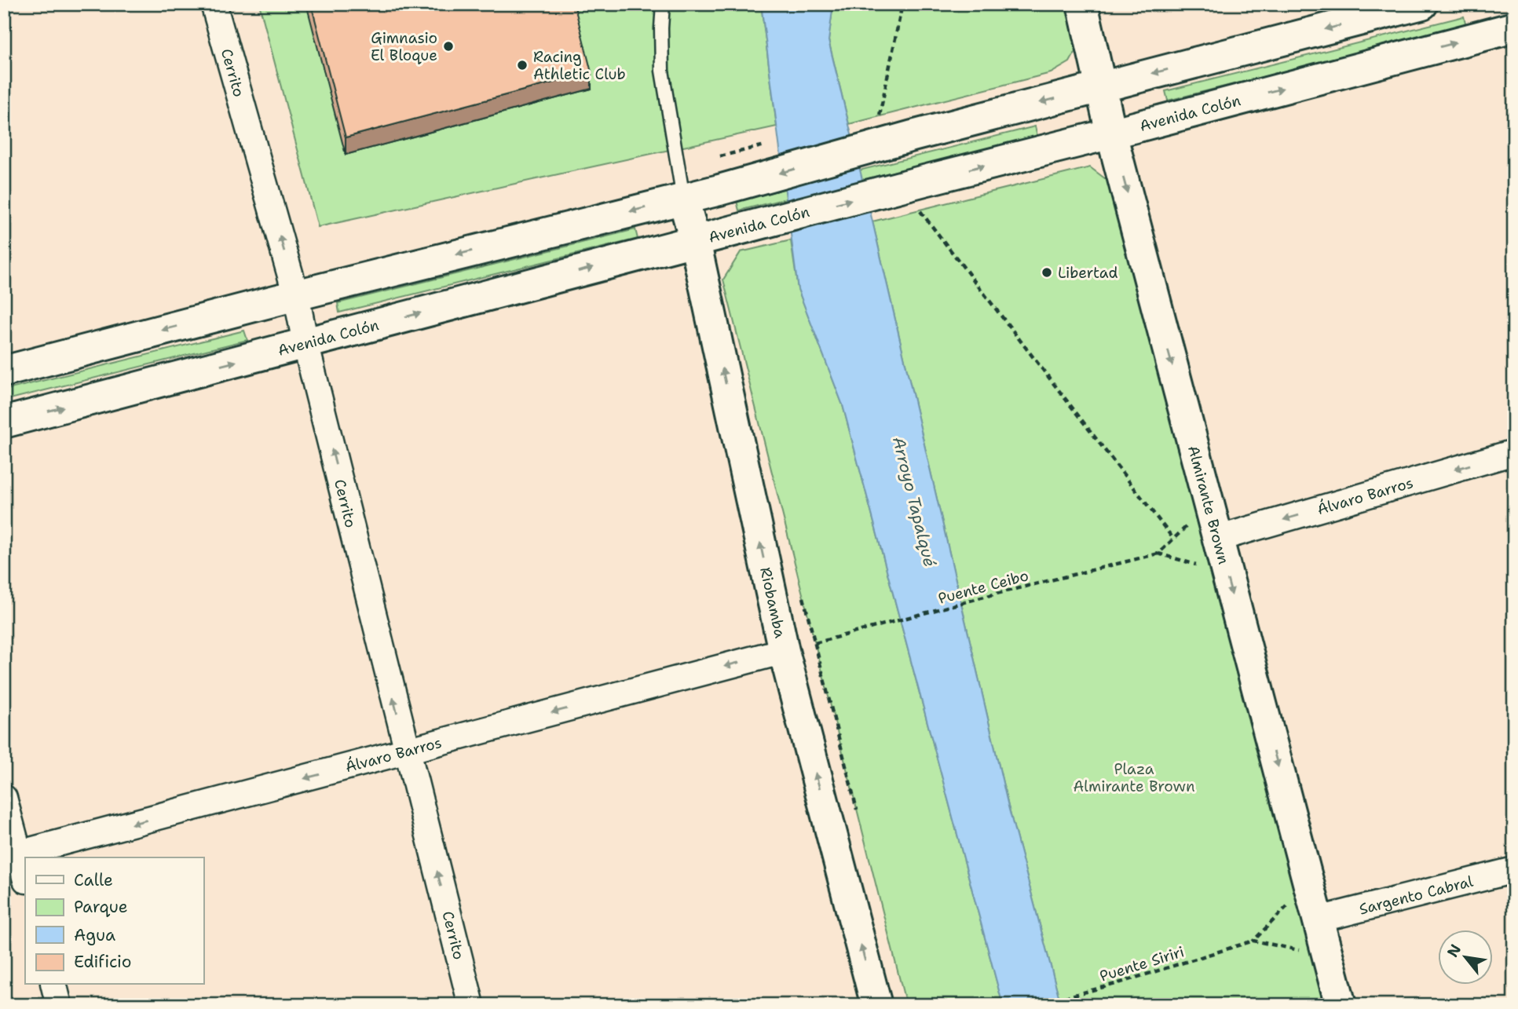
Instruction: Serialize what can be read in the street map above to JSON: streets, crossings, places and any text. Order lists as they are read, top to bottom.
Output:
{
  "streets": {
    "main road": ["Avenida Colón", "Almirante Brown", "Riobamba"],
    "street": ["Cerrito", "Álvaro Barros", "Sargento Cabral"],
    "path": ["Puente Ceibo", "Puente Siriri"]
  },
  "crossings": [
    ["Cerrito", "Avenida Colón"],
    ["Cerrito", "Álvaro Barros"],
    ["Avenida Colón", "Almirante Brown"],
    ["Avenida Colón", "Riobamba"],
    ["Álvaro Barros", "Almirante Brown"],
    ["Álvaro Barros", "Riobamba"],
    ["Almirante Brown", "Sargento Cabral"]
  ],
  "one_way": [
    "Cerrito",
    "Álvaro Barros",
    "Almirante Brown",
    "Riobamba"
  ],
  "water": ["Arroyo Tapalqué"],
  "parks": ["Plaza Almirante Brown"],
  "places": ["Gimnasio El Bloque", "Racing Athletic Club", "Libertad"],
  "legend": [
    "Calle",
    "Parque",
    "Agua",
    "Edificio"
  ],
  "north": "top left"
}
